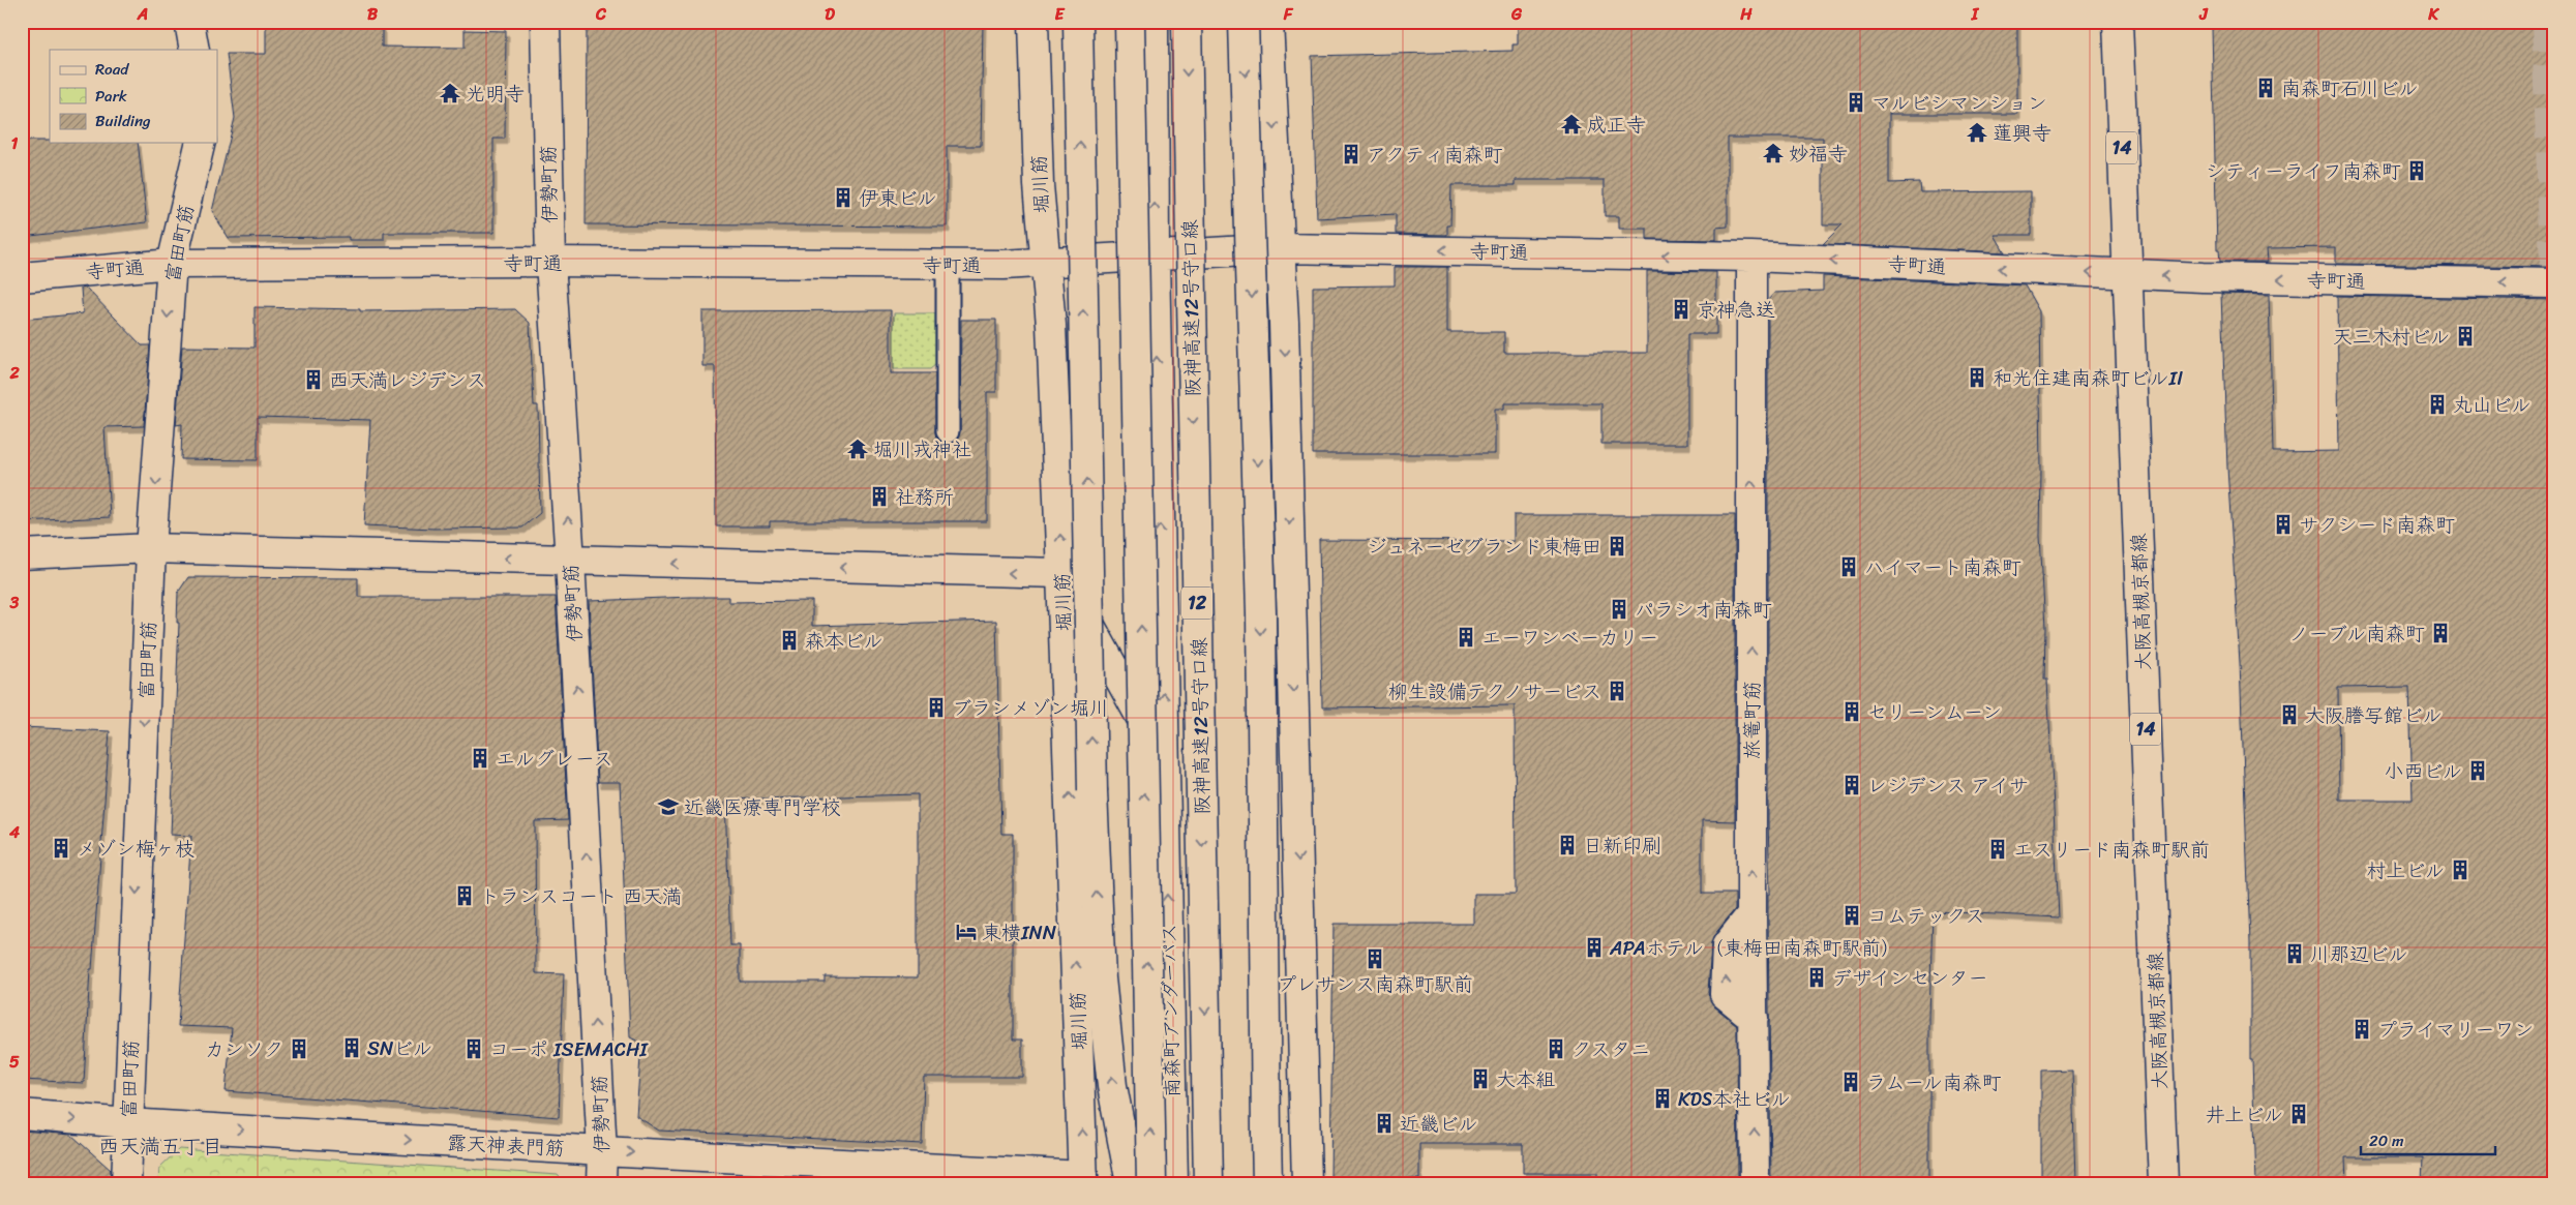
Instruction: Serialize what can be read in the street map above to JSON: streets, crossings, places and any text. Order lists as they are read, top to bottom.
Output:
{
  "streets": {
    "main road": [
      "14",
      "伊勢町筋",
      "堀川筋",
      "富田町筋",
      "寺町通",
      "阪神高速12号守口線",
      "大阪高槻京都線",
      "12",
      "旅篭町筋",
      "南森町アンダーパス",
      "露天神表門筋"
    ]
  },
  "crossings": [
    ["伊勢町筋", "寺町通"],
    ["伊勢町筋", "露天神表門筋"],
    ["堀川筋", "寺町通"],
    ["堀川筋", "露天神表門筋"],
    ["富田町筋", "寺町通"],
    ["富田町筋", "露天神表門筋"],
    ["寺町通", "大阪高槻京都線"],
    ["寺町通", "旅篭町筋"],
    ["寺町通", "南森町アンダーパス"]
  ],
  "one_way": [
    "伊勢町筋",
    "富田町筋",
    "寺町通",
    "旅篭町筋",
    "露天神表門筋"
  ],
  "districts": ["西天満五丁目"],
  "places": {
    "building": [
      "南森町石川ビル",
      "マルビシマンション",
      "アクティ南森町",
      "シティーライフ南森町",
      "伊東ビル",
      "京神急送",
      "天三木村ビル",
      "和光住建南森町ビルII",
      "西天満レジデンス",
      "丸山ビル",
      "社務所",
      "サクシード南森町",
      "ジュネーゼグランド東梅田",
      "ハイマート南森町",
      "パラシオ南森町",
      "ノーブル南森町",
      "エーワンベーカリー",
      "森本ビル",
      "柳生設備テクノサービス",
      "ブランメゾン堀川",
      "セリーンムーン",
      "大阪謄写館ビル",
      "エルグレース",
      "小西ビル",
      "レジデンス アイサ",
      "日新印刷",
      "メゾン梅ヶ枝",
      "エスリード南森町駅前",
      "村上ビル",
      "トランスコート 西天満",
      "コムテックス",
      "APAホテル（東梅田南森町駅前）",
      "川那辺ビル",
      "プレサンス南森町駅前",
      "デザインセンター",
      "プライマリーワン",
      "SNビル",
      "カンソク",
      "コーポ ISEMACHI",
      "クスタニ",
      "大本組",
      "ラムール南森町",
      "KDS本社ビル",
      "井上ビル",
      "近畿ビル"
    ],
    "temple": [
      "光明寺",
      "成正寺",
      "蓮興寺",
      "妙福寺",
      "堀川戎神社"
    ],
    "school or university": ["近畿医療専門学校"],
    "hotel": ["東横INN"]
  },
  "legend": ["Road", "Park", "Building"],
  "scale_bar": "20 m",
  "grid": {
    "columns": [
      "A",
      "B",
      "C",
      "D",
      "E",
      "F",
      "G",
      "H",
      "I",
      "J",
      "K"
    ],
    "rows": [
      "1",
      "2",
      "3",
      "4",
      "5"
    ]
  }
}
